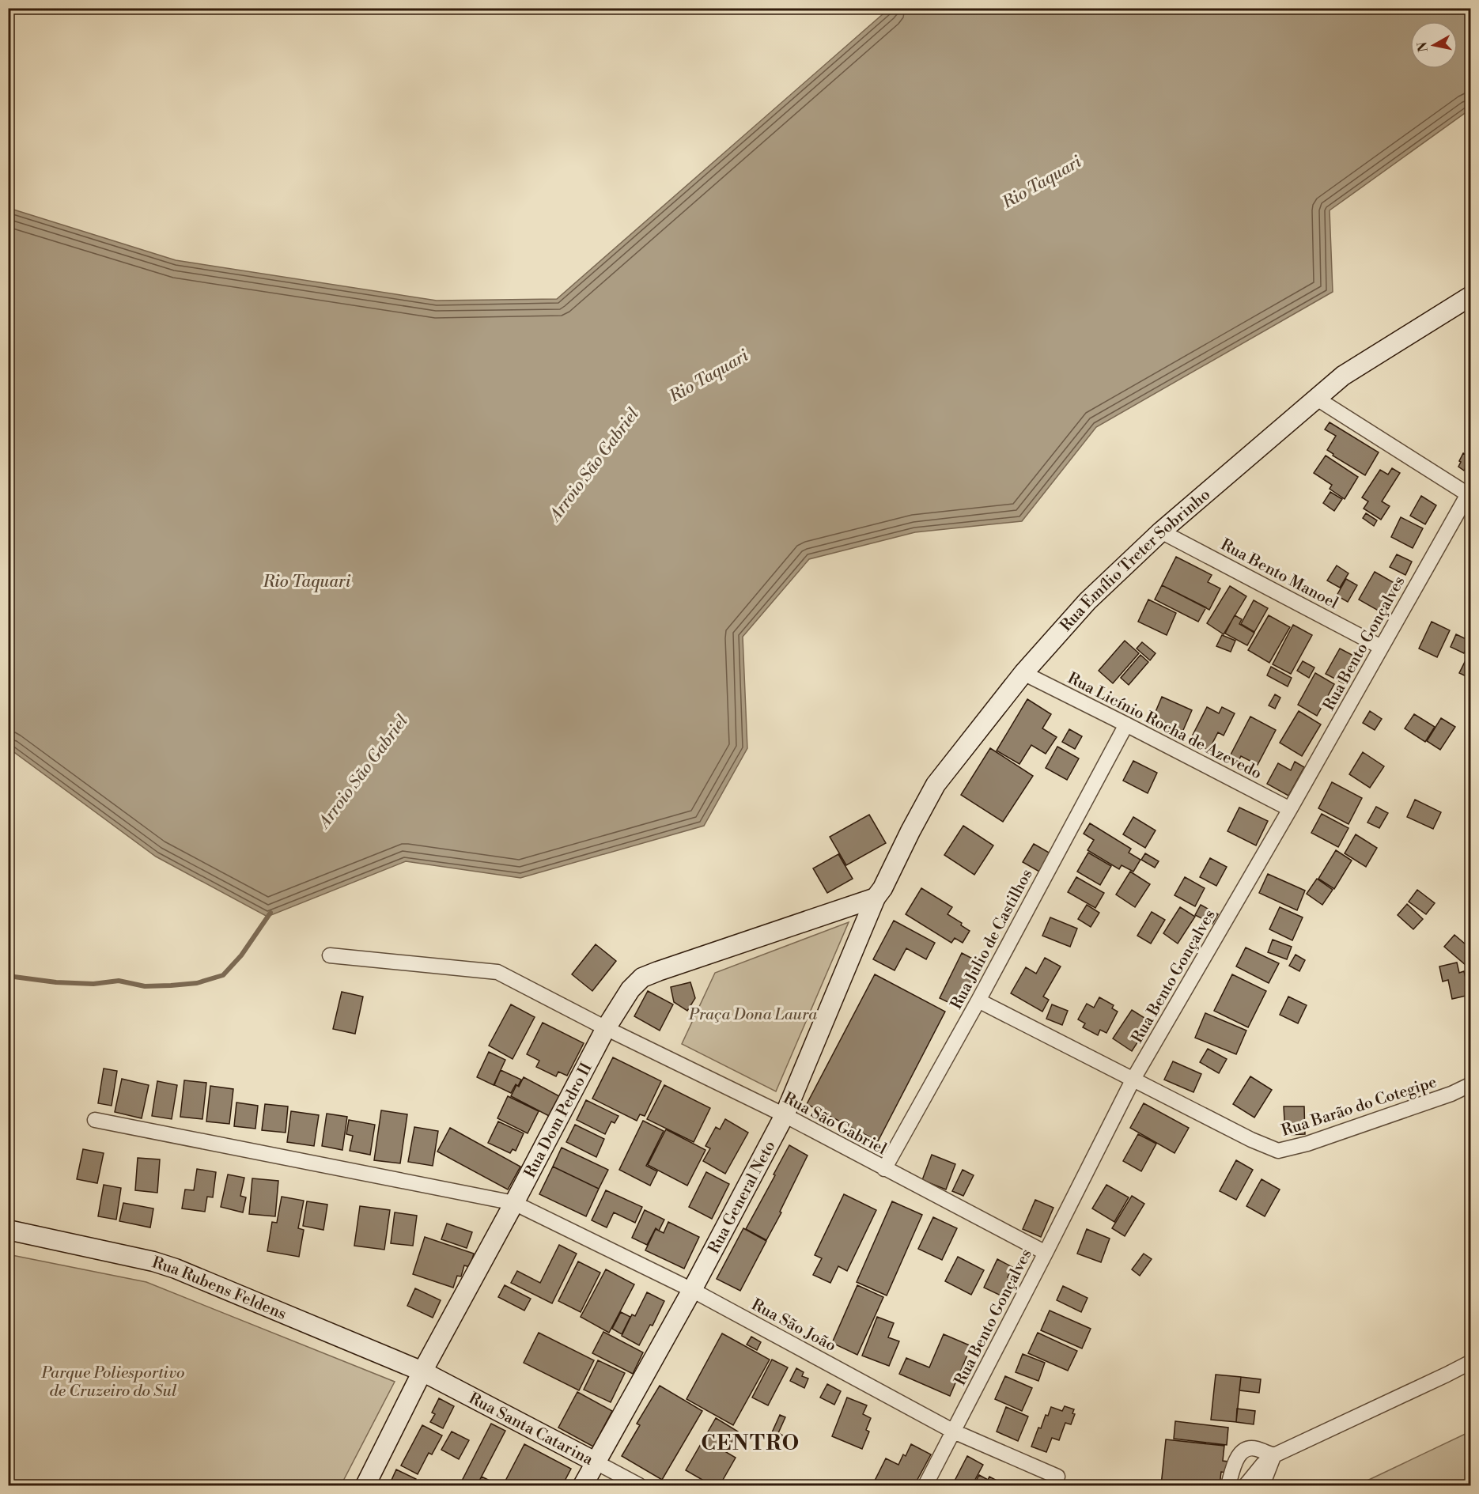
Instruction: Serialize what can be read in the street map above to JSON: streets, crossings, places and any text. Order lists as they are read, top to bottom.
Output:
{
  "streets": {
    "main road": [
      "Rua Emílio Treter Sobrinho",
      "Rua Dom Pedro II",
      "Rua General Neto",
      "Rua Rubens Feldens",
      "Rua Santa Catarina"
    ],
    "street": [
      "Rua Bento Manoel",
      "Rua Bento Gonçalves",
      "Rua Licínio Rocha de Azevedo",
      "Rua Julio de Castilhos",
      "Rua Barão do Cotegipe",
      "Rua São Gabriel",
      "Rua São João"
    ]
  },
  "crossings": [
    ["Rua Emílio Treter Sobrinho", "Rua Bento Manoel"],
    ["Rua Emílio Treter Sobrinho", "Rua Bento Gonçalves"],
    ["Rua Emílio Treter Sobrinho", "Rua Licínio Rocha de Azevedo"],
    ["Rua Emílio Treter Sobrinho", "Rua Dom Pedro II"],
    ["Rua Emílio Treter Sobrinho", "Rua General Neto"],
    ["Rua Bento Manoel", "Rua Bento Gonçalves"],
    ["Rua Bento Gonçalves", "Rua Licínio Rocha de Azevedo"],
    ["Rua Bento Gonçalves", "Rua Barão do Cotegipe"],
    ["Rua Bento Gonçalves", "Rua São Gabriel"],
    ["Rua Bento Gonçalves", "Rua São João"],
    ["Rua Licínio Rocha de Azevedo", "Rua Julio de Castilhos"],
    ["Rua Julio de Castilhos", "Rua Barão do Cotegipe"],
    ["Rua Julio de Castilhos", "Rua São Gabriel"],
    ["Rua Dom Pedro II", "Rua São Gabriel"],
    ["Rua Dom Pedro II", "Rua General Neto"],
    ["Rua Dom Pedro II", "Rua Rubens Feldens"],
    ["Rua Dom Pedro II", "Rua São João"],
    ["Rua Dom Pedro II", "Rua Santa Catarina"],
    ["Rua São Gabriel", "Rua General Neto"],
    ["Rua General Neto", "Rua São João"],
    ["Rua General Neto", "Rua Santa Catarina"],
    ["Rua Rubens Feldens", "Rua Santa Catarina"]
  ],
  "districts": ["CENTRO"],
  "water": ["Rio Taquari", "Arroio São Gabriel"],
  "parks": ["Praça Dona Laura", "Parque Poliesportivo de Cruzeiro do Sul"],
  "north": "left"
}
